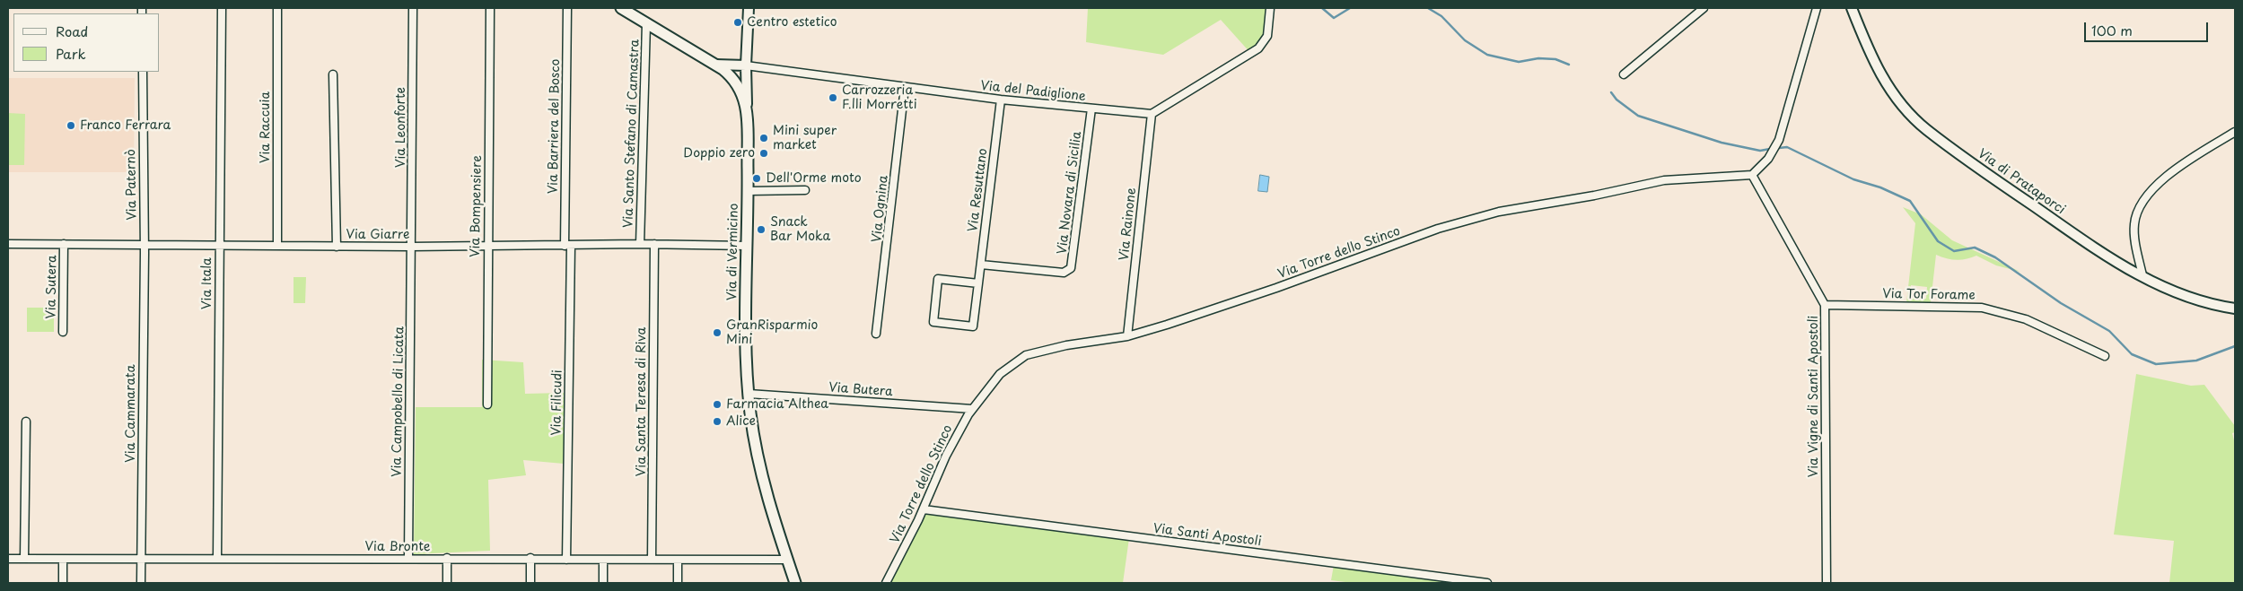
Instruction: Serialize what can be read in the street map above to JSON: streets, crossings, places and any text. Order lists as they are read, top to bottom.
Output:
{
  "streets": {
    "main road": ["Via di Vermicino"],
    "street": [
      "Via del Padiglione",
      "Via Barriera del Bosco",
      "Via Raccuia",
      "Via Leonforte",
      "Via Santo Stefano di Camastra",
      "Via di Prataporci",
      "Via Paternò",
      "Via Resuttano",
      "Via Novara di Sicilia",
      "Via Bompensiere",
      "Via Ognina",
      "Via Rainone",
      "Via Giarre",
      "Via Torre dello Stinco",
      "Via Itala",
      "Via Sutera",
      "Via Tor Forame",
      "Via Butera",
      "Via Vigne di Santi Apostoli",
      "Via Campobello di Licata",
      "Via Santa Teresa di Riva",
      "Via Filicudi",
      "Via Cammarata",
      "Via Santi Apostoli",
      "Via Bronte"
    ]
  },
  "crossings": [
    ["Via del Padiglione", "Via Resuttano"],
    ["Via del Padiglione", "Via Novara di Sicilia"],
    ["Via del Padiglione", "Via Ognina"],
    ["Via del Padiglione", "Via Rainone"],
    ["Via Barriera del Bosco", "Via Giarre"],
    ["Via Barriera del Bosco", "Via Filicudi"],
    ["Via Raccuia", "Via Giarre"],
    ["Via Leonforte", "Via Giarre"],
    ["Via Leonforte", "Via Campobello di Licata"],
    ["Via Santo Stefano di Camastra", "Via Giarre"],
    ["Via Santo Stefano di Camastra", "Via di Vermicino"],
    ["Via Paternò", "Via Giarre"],
    ["Via Paternò", "Via Cammarata"],
    ["Via Resuttano", "Via Novara di Sicilia"],
    ["Via Bompensiere", "Via Giarre"],
    ["Via Rainone", "Via Torre dello Stinco"],
    ["Via Giarre", "Via di Vermicino"],
    ["Via Giarre", "Via Itala"],
    ["Via Giarre", "Via Sutera"],
    ["Via Giarre", "Via Campobello di Licata"],
    ["Via Giarre", "Via Santa Teresa di Riva"],
    ["Via Giarre", "Via Filicudi"],
    ["Via Giarre", "Via Cammarata"],
    ["Via di Vermicino", "Via Butera"],
    ["Via di Vermicino", "Via Bronte"],
    ["Via Torre dello Stinco", "Via Butera"],
    ["Via Torre dello Stinco", "Via Vigne di Santi Apostoli"],
    ["Via Torre dello Stinco", "Via Santi Apostoli"],
    ["Via Itala", "Via Bronte"],
    ["Via Tor Forame", "Via Vigne di Santi Apostoli"],
    ["Via Campobello di Licata", "Via Bronte"],
    ["Via Santa Teresa di Riva", "Via Bronte"],
    ["Via Filicudi", "Via Bronte"],
    ["Via Cammarata", "Via Bronte"]
  ],
  "places": [
    "Centro estetico",
    "Carrozzeria F.lli Morretti",
    "Franco Ferrara",
    "Mini super market",
    "Doppio zero",
    "Dell'Orme moto",
    "Snack Bar Moka",
    "GranRisparmio Mini",
    "Farmacia Althea",
    "Alice"
  ],
  "legend": ["Road", "Park"],
  "scale_bar": "100 m"
}
